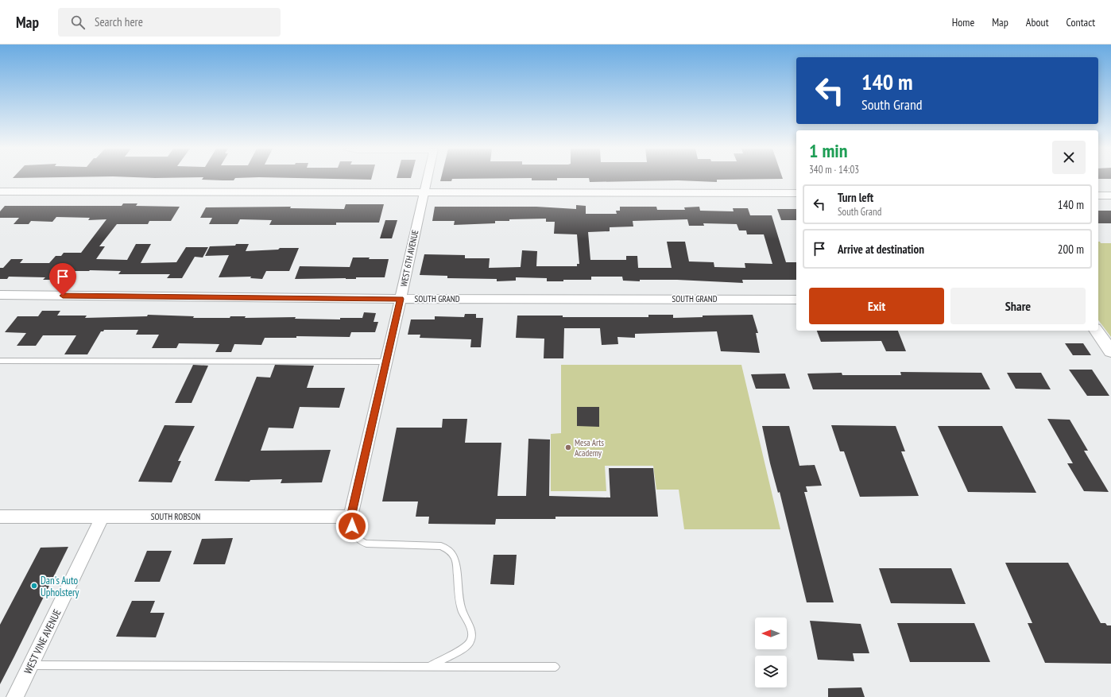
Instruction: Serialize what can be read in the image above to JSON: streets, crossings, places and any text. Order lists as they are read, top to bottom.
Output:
{
  "streets": {
    "street": [
      "WEST 6TH AVENUE",
      "SOUTH GRAND",
      "SOUTH ROBSON",
      "WEST VINE AVENUE"
    ]
  },
  "crossings": [
    ["WEST 6TH AVENUE", "SOUTH GRAND"],
    ["WEST 6TH AVENUE", "SOUTH ROBSON"],
    ["SOUTH ROBSON", "WEST VINE AVENUE"]
  ],
  "places": ["Mesa Arts Academy", "Dan's Auto Upholstery"],
  "north": "left",
  "page": {
    "header": "Map",
    "search": "Search here",
    "nav": [
      "Home",
      "Map",
      "About",
      "Contact"
    ],
    "turn": ["140 m", "South Grand"],
    "heading": ["1 min", "340 m · 14:03"],
    "list": [
      {
        "name": "Turn left",
        "note": "South Grand",
        "value": "140 m"
      },
      {
        "name": "Arrive at destination",
        "value": "200 m"
      }
    ],
    "buttons": ["Exit", "Share"]
  }
}
